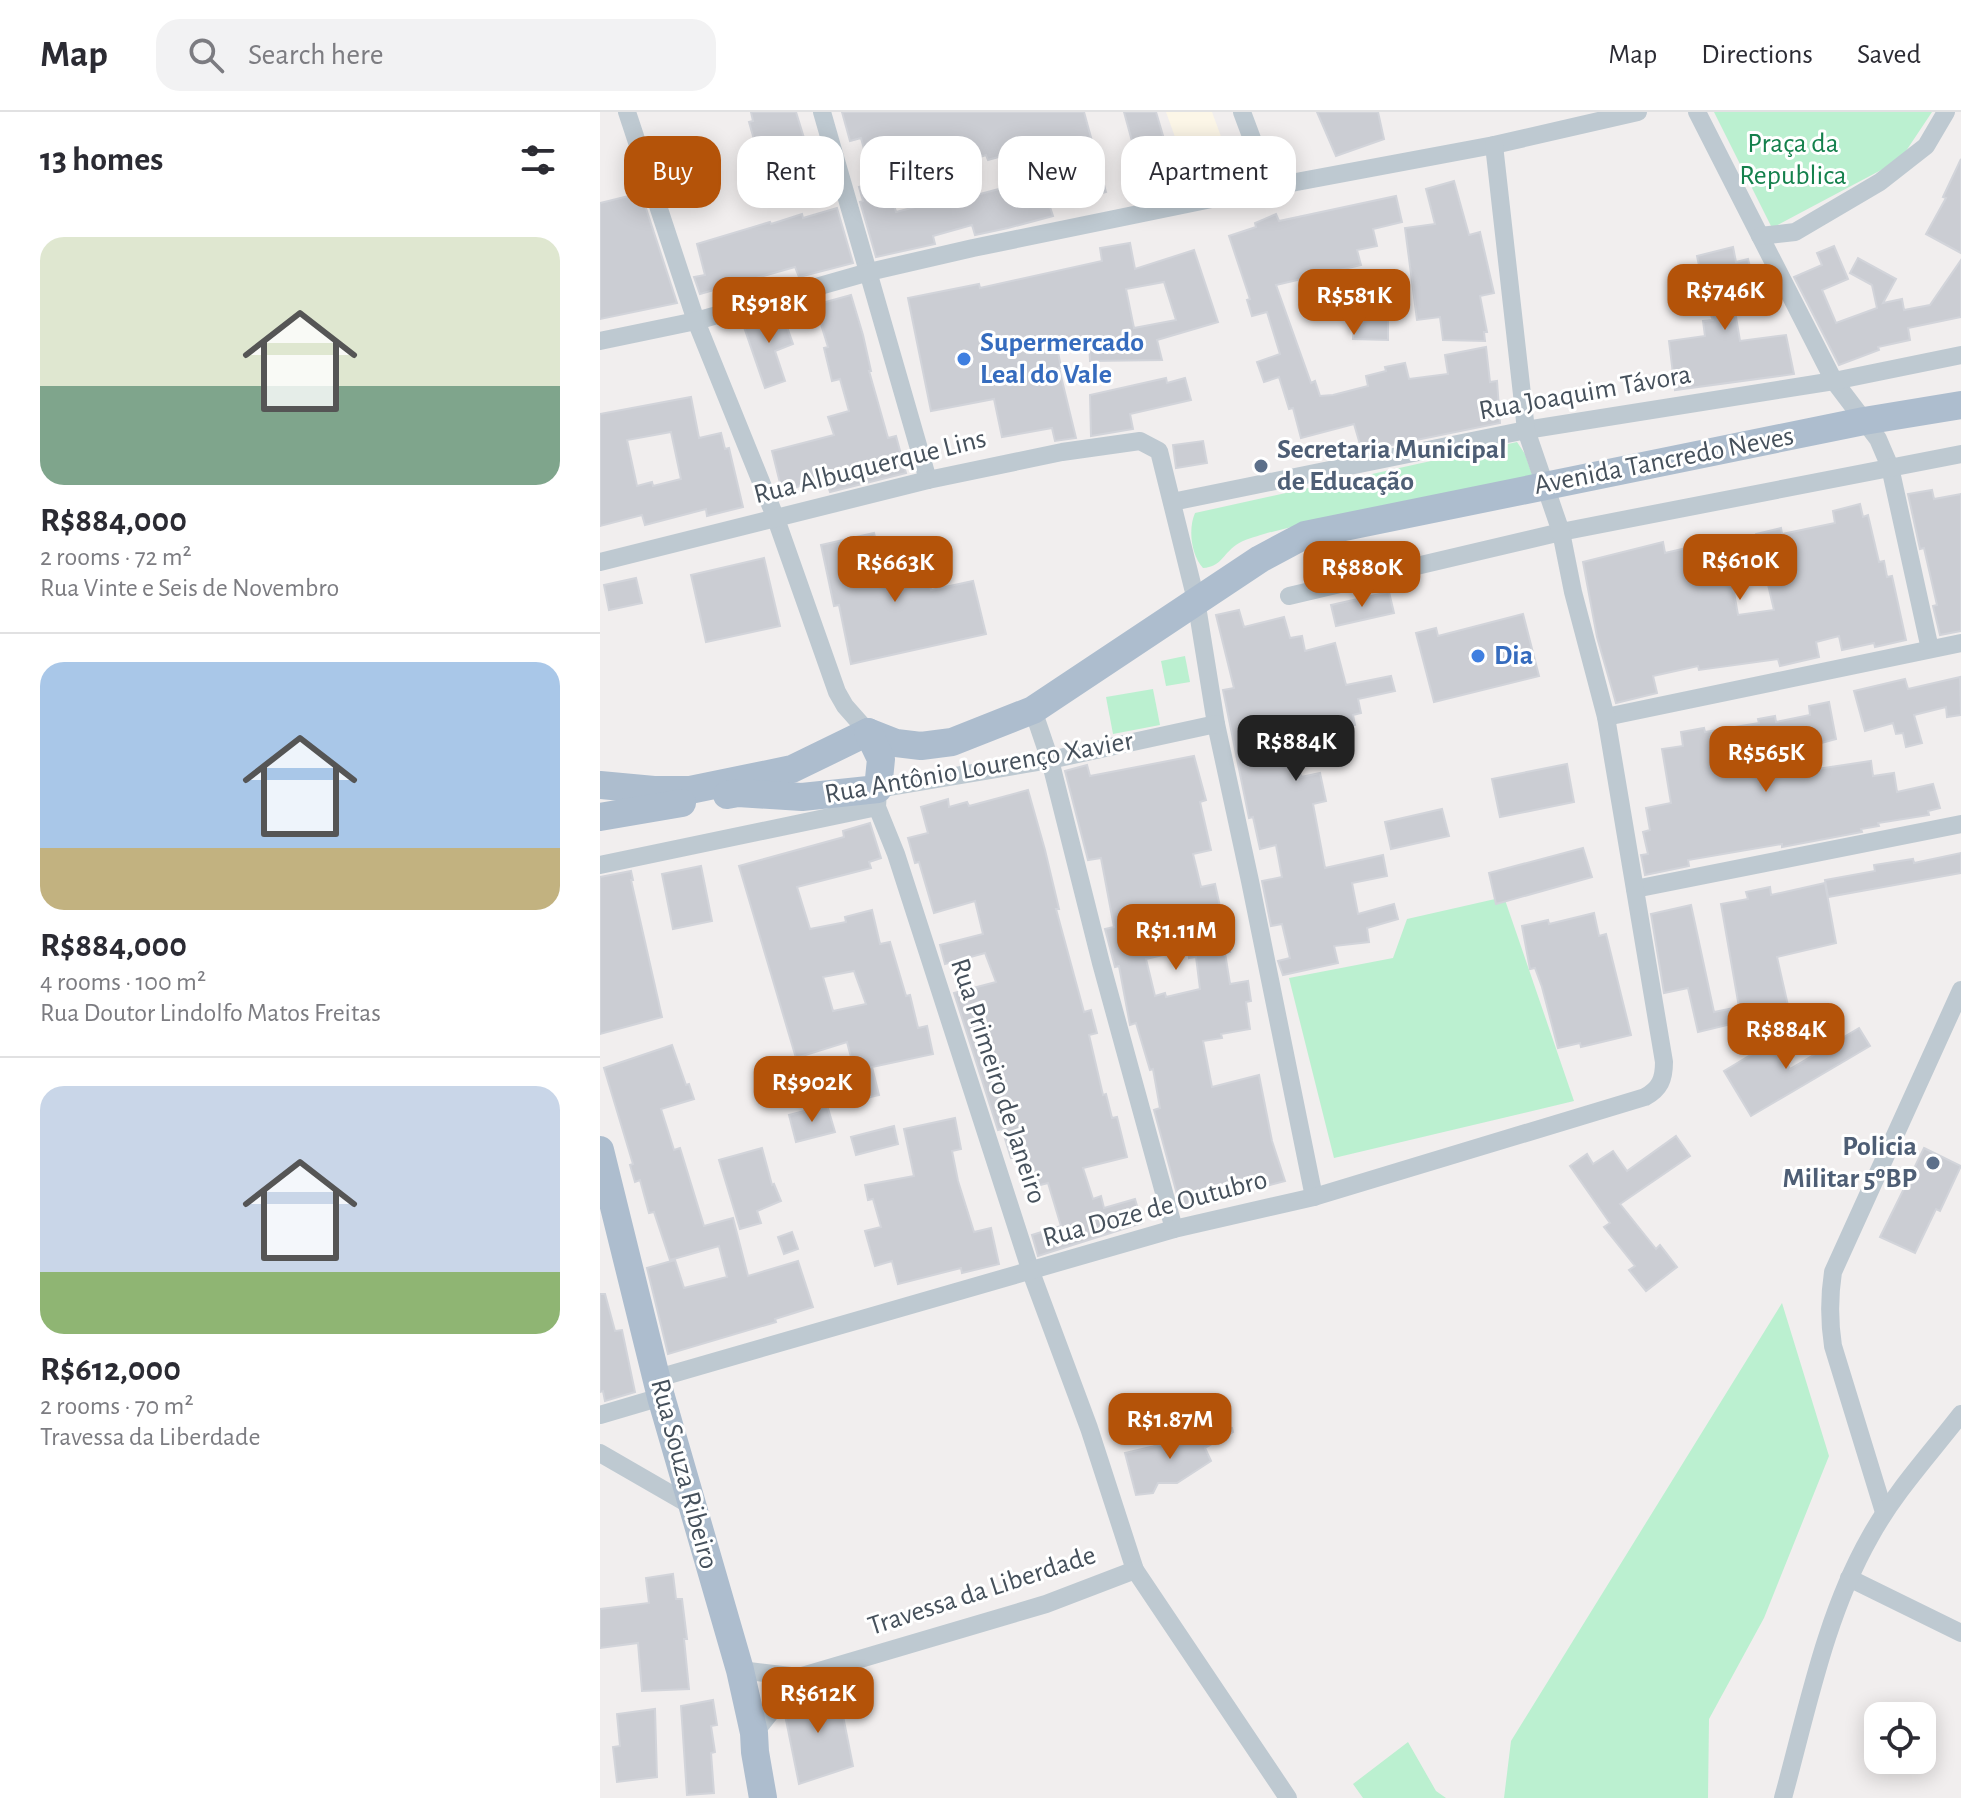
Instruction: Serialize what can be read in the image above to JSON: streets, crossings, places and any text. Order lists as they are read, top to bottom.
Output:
{
  "streets": {
    "main road": ["Avenida Tancredo Neves", "Rua Antônio Lourenço Xavier", "Rua Souza Ribeiro"],
    "street": [
      "Rua Joaquim Távora",
      "Rua Albuquerque Lins",
      "Rua Primeiro de Janeiro",
      "Rua Doze de Outubro",
      "Travessa da Liberdade"
    ]
  },
  "crossings": [
    ["Rua Joaquim Távora", "Rua Albuquerque Lins"],
    ["Avenida Tancredo Neves", "Rua Antônio Lourenço Xavier"],
    ["Rua Antônio Lourenço Xavier", "Rua Primeiro de Janeiro"],
    ["Rua Primeiro de Janeiro", "Rua Doze de Outubro"],
    ["Rua Primeiro de Janeiro", "Travessa da Liberdade"],
    ["Rua Doze de Outubro", "Rua Souza Ribeiro"]
  ],
  "parks": ["Praça da Republica"],
  "places": [
    "Supermercado Leal do Vale",
    "Secretaria Municipal de Educação",
    "Dia",
    "Policia Militar 5ºBP"
  ],
  "page": {
    "header": "Map",
    "search": "Search here",
    "nav": ["Map", "Directions", "Saved"],
    "heading": "13 homes",
    "chip": [
      "Buy",
      "Rent",
      "Filters",
      "New",
      "Apartment"
    ],
    "list": [
      {
        "name": "R$884,000",
        "note": "2 rooms · 72 m² · Rua Vinte e Seis de Novembro"
      },
      {
        "name": "R$884,000",
        "note": "4 rooms · 100 m² · Rua Doutor Lindolfo Matos Freitas"
      },
      {
        "name": "R$612,000",
        "note": "2 rooms · 70 m² · Travessa da Liberdade"
      }
    ],
    "price": [
      "R$746K",
      "R$581K",
      "R$918K",
      "R$610K",
      "R$663K",
      "R$880K",
      "R$884K",
      "R$565K",
      "R$1.11M",
      "R$884K",
      "R$902K",
      "R$1.87M",
      "R$612K"
    ]
  }
}
